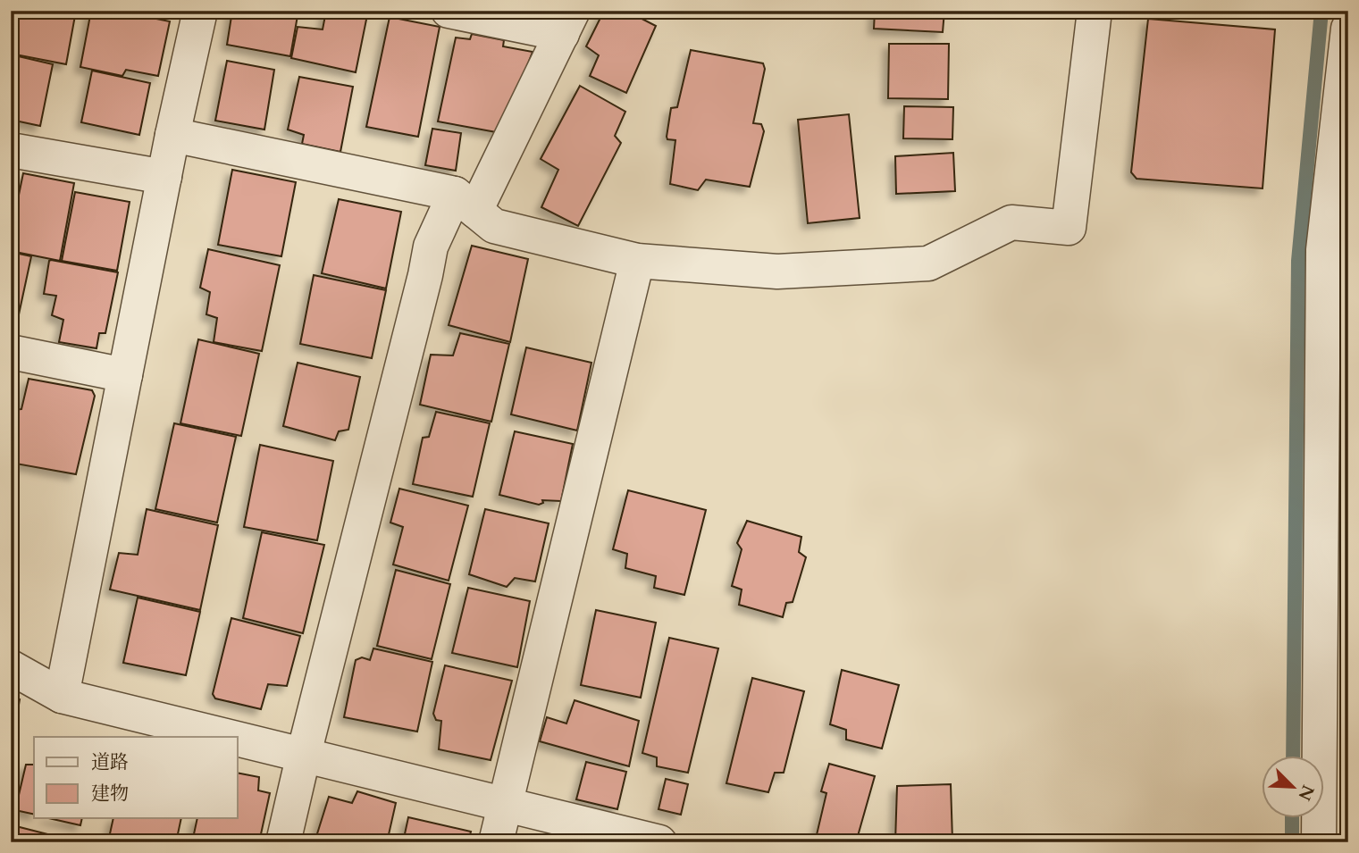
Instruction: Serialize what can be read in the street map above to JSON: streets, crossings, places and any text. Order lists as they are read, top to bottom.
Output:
{
  "legend": ["道路", "建物"],
  "north": "bottom right"
}
